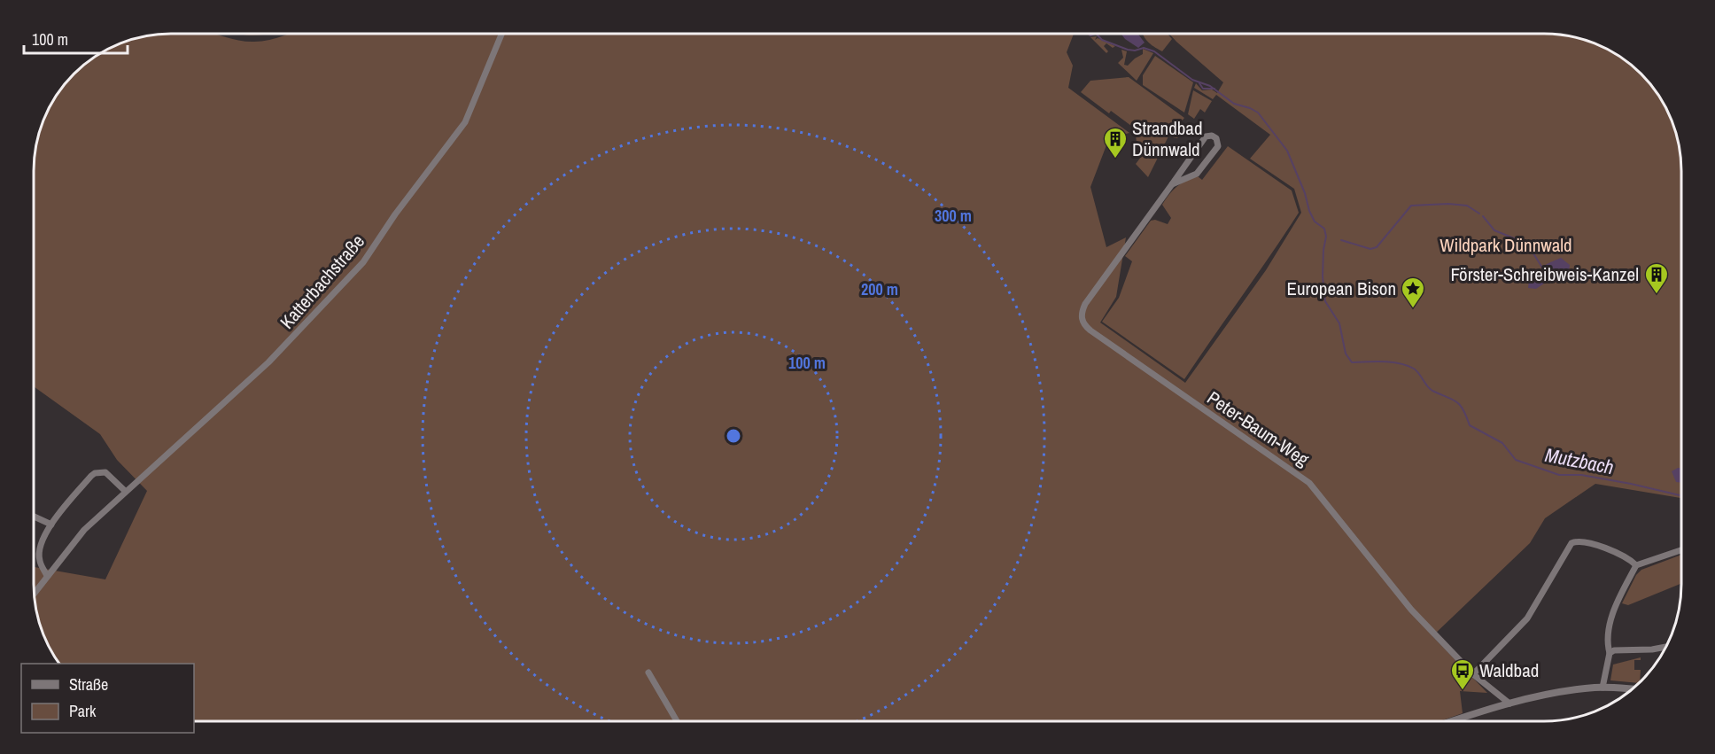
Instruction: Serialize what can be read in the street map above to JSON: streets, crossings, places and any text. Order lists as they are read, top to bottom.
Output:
{
  "streets": {
    "street": ["Katterbachstraße", "Peter-Baum-Weg"]
  },
  "water": ["Mutzbach"],
  "parks": ["Wildpark Dünnwald"],
  "places": {
    "building": ["Strandbad Dünnwald", "Förster-Schreibweis-Kanzel"],
    "place": ["European Bison"],
    "bus stop": ["Waldbad"]
  },
  "legend": ["Straße", "Park"],
  "scale_bar": "100 m",
  "rings": ["300 m", "200 m", "100 m"]
}
